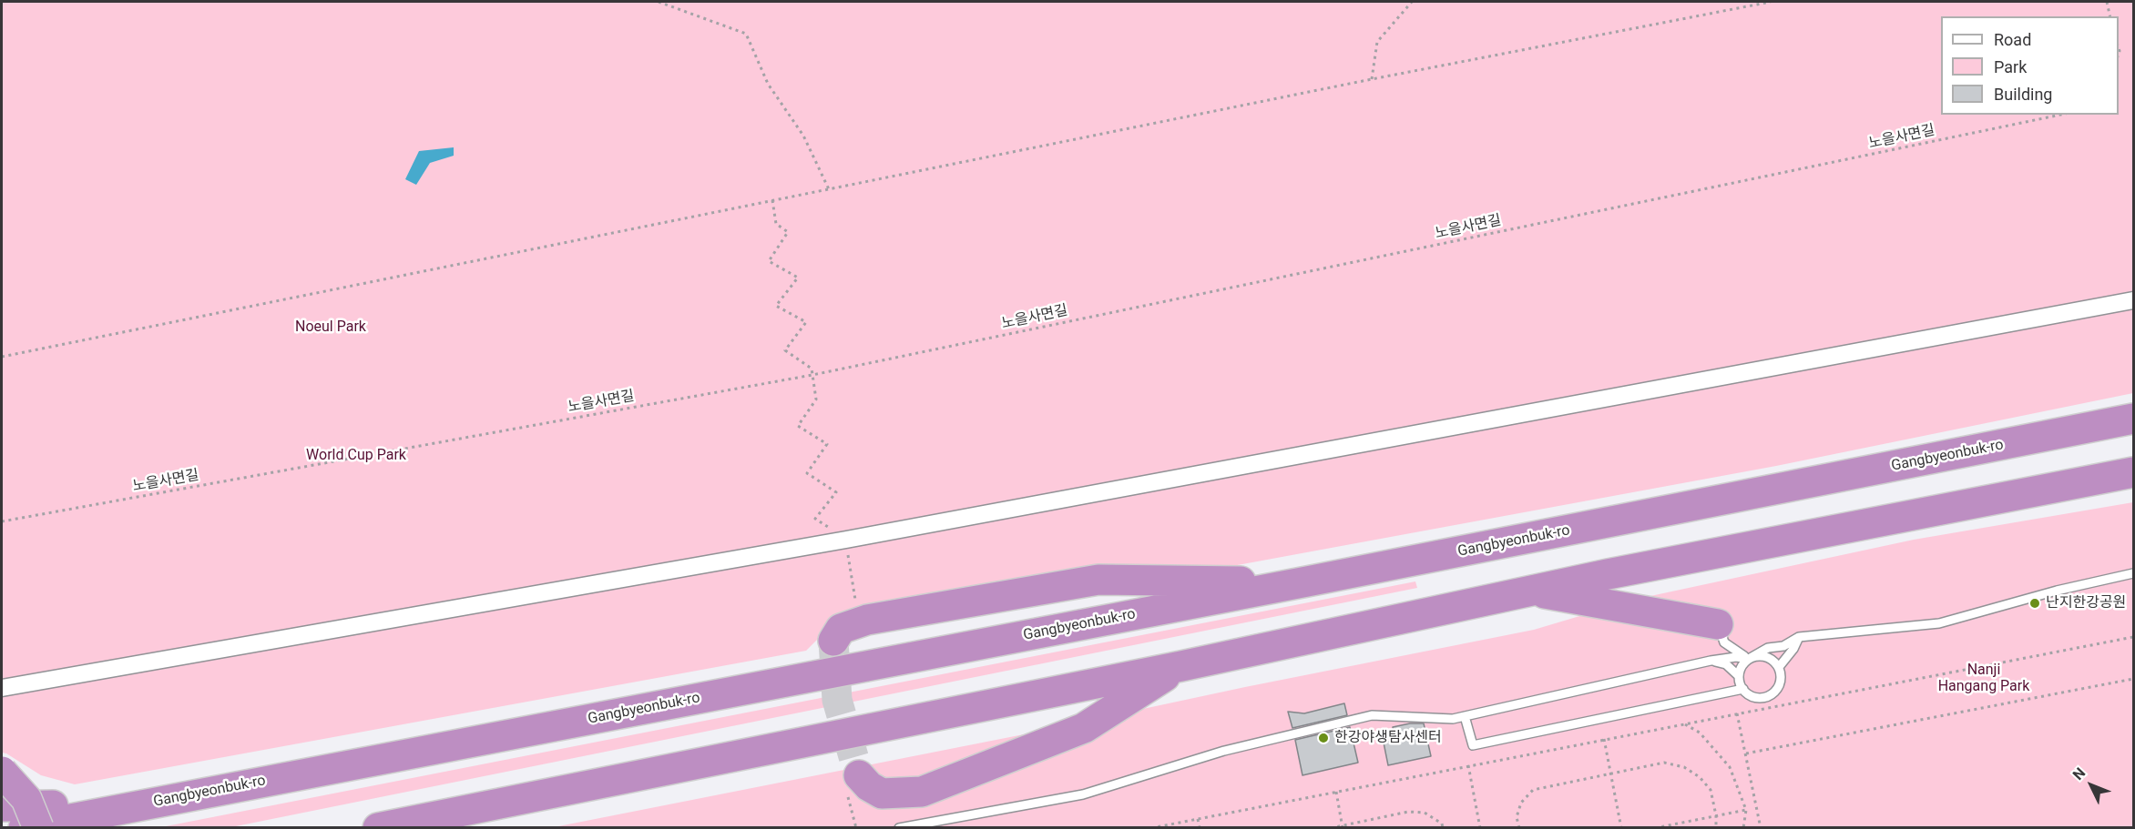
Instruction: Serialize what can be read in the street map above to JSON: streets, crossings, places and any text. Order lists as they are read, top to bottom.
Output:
{
  "streets": {
    "highway": ["Gangbyeonbuk-ro"],
    "path": ["노을사면길"]
  },
  "parks": ["Noeul Park", "World Cup Park", "Nanji Hangang Park"],
  "places": ["난지한강공원", "한강야생탐사센터"],
  "legend": ["Road", "Park", "Building"],
  "north": "top left"
}
